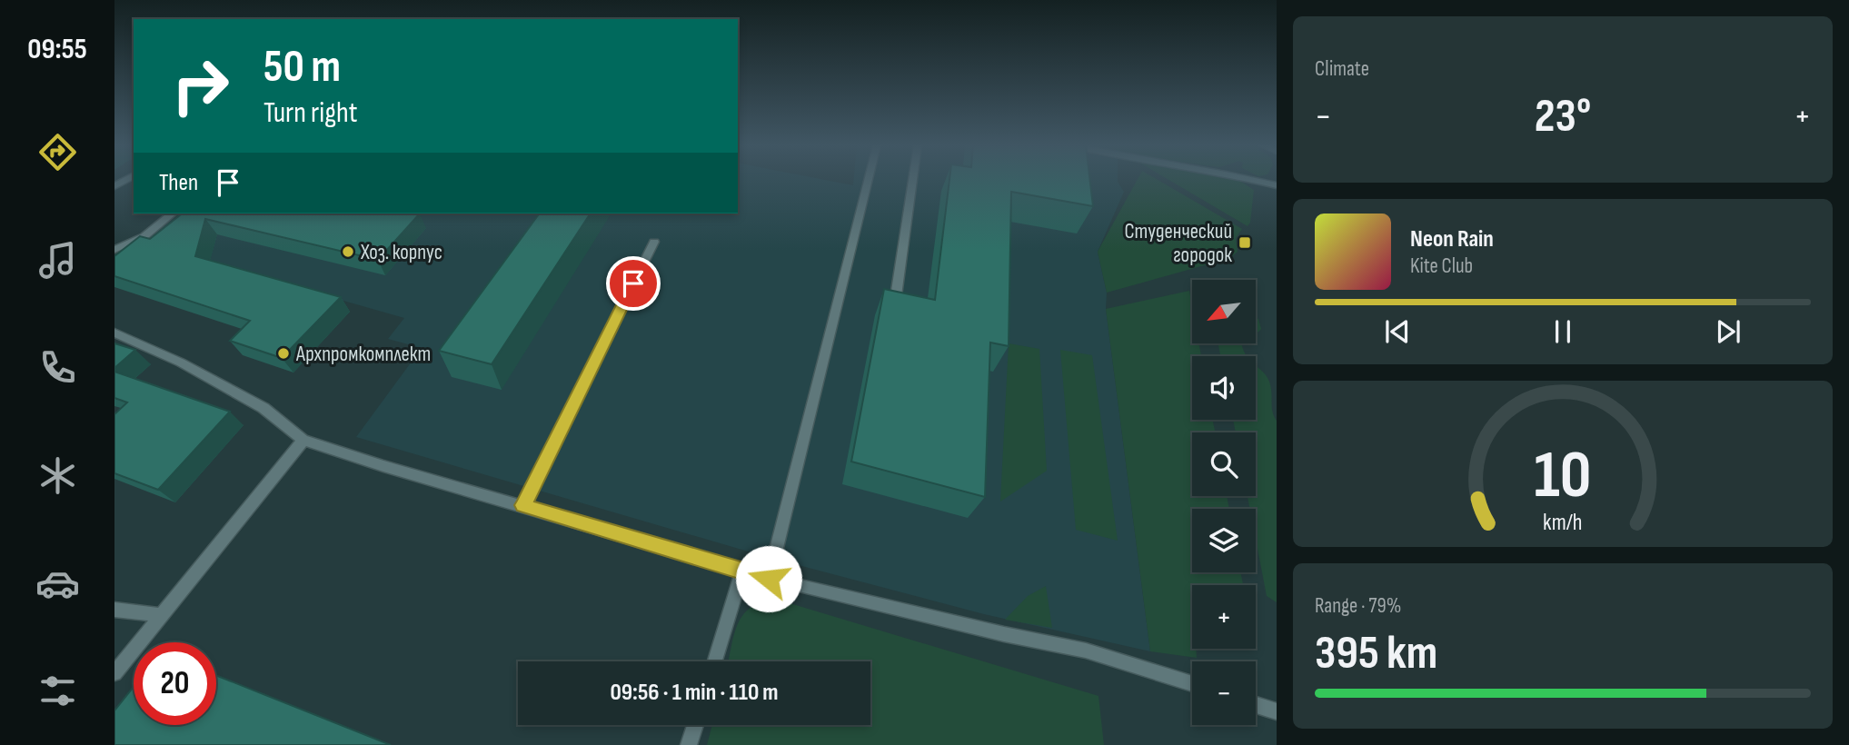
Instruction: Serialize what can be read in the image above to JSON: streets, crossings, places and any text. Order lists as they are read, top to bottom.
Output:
{
  "places": {
    "transit": ["Студенческий городок"],
    "other": ["Хоз. корпус", "Архпромкомплект"]
  },
  "north": "bottom left",
  "page": {
    "tabs": "09:55",
    "tile": [
      "Climate",
      ["Range · 79%", "395 km"]
    ],
    "turn": ["50 m", "Turn right"],
    "heat": ["−", "23°", "+"],
    "then": "Then",
    "song": ["Neon Rain", "Kite Club"],
    "map_buttons": ["+", "−"],
    "limit": "20",
    "trip": "09:56 · 1 min · 110 m",
    "gauge": ["10", "km/h"]
  }
}
